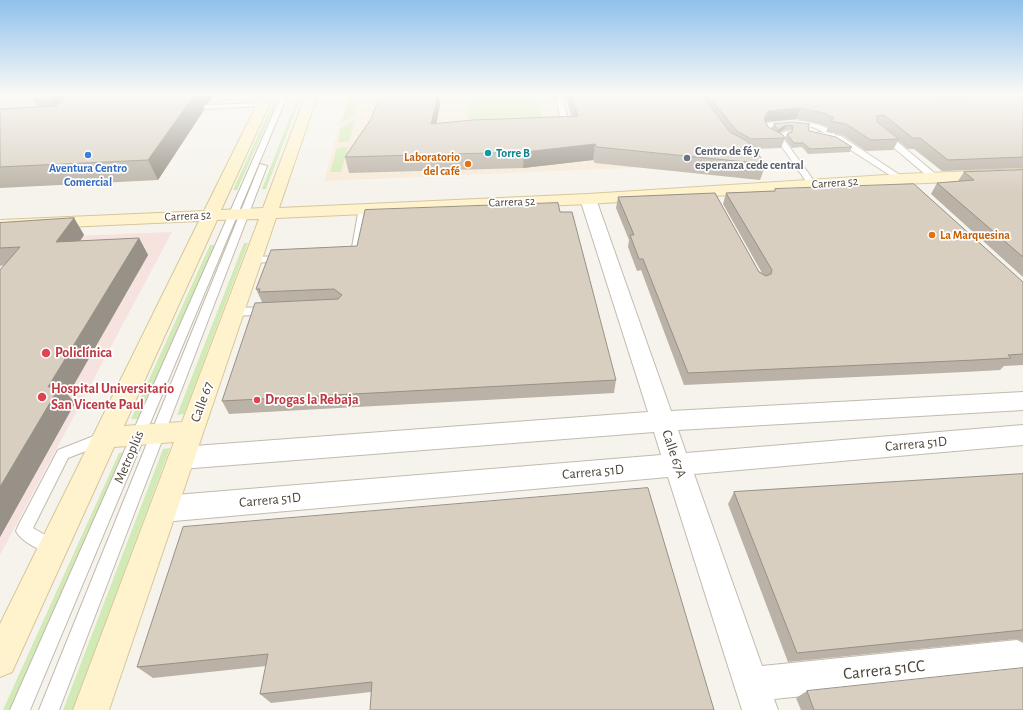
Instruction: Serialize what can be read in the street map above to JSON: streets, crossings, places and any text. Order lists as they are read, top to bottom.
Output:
{
  "streets": {
    "main road": ["Carrera 52", "Calle 67"],
    "street": ["Carrera 51D", "Calle 67A", "Carrera 51CC"],
    "lane": ["Metroplús"]
  },
  "crossings": [
    ["Carrera 52", "Calle 67"],
    ["Carrera 52", "Calle 67A"],
    ["Carrera 52", "Metroplús"],
    ["Calle 67", "Carrera 51D"],
    ["Calle 67", "Metroplús"],
    ["Carrera 51D", "Calle 67A"],
    ["Calle 67A", "Carrera 51CC"]
  ],
  "places": [
    "Torre B",
    "Aventura Centro Comercial",
    "Centro de fé y esperanza cede central",
    "Laboratorio del café",
    "La Marquesina",
    "Policlínica",
    "Hospital Universitario San Vicente Paul",
    "Drogas la Rebaja"
  ]
}
